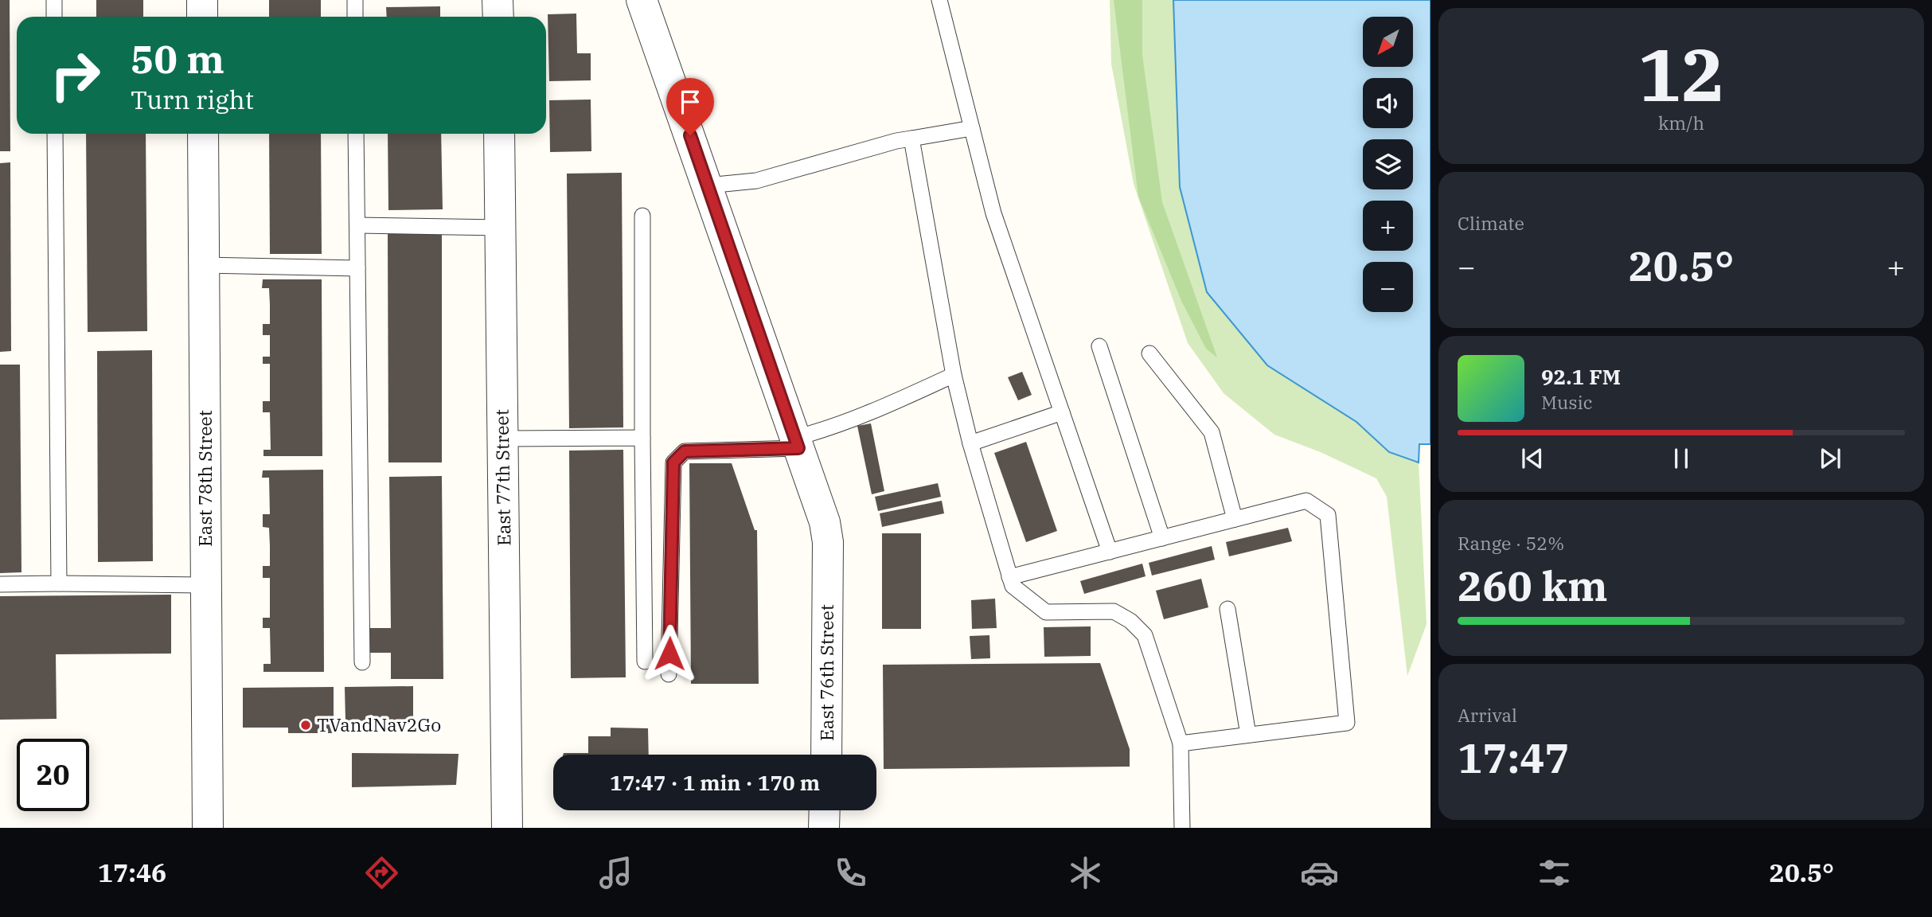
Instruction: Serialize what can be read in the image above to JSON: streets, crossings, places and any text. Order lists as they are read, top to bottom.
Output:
{
  "streets": {
    "street": ["East 77th Street", "East 78th Street", "East 76th Street"]
  },
  "places": ["TVandNav2Go"],
  "north": "bottom left",
  "page": {
    "tile": [
      ["12", "km/h"],
      "Climate",
      ["Range · 52%", "260 km"],
      ["Arrival", "17:47"]
    ],
    "map_buttons": ["+", "−"],
    "turn": ["50 m", "Turn right"],
    "heat": ["−", "20.5°", "+"],
    "song": ["92.1 FM", "Music"],
    "limit": "20",
    "trip": "17:47 · 1 min · 170 m",
    "tabs": ["17:46", "20.5°"]
  }
}
